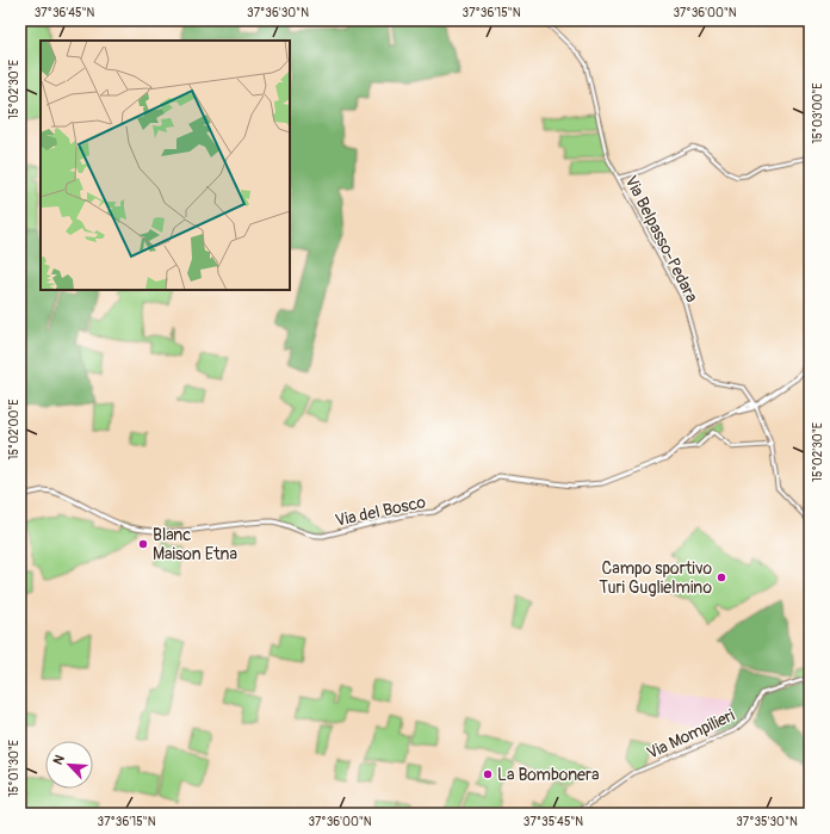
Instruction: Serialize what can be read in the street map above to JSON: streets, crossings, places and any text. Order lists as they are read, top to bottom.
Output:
{
  "streets": {
    "main road": ["Via del Bosco"],
    "street": ["Via Belpasso-Pedara", "Via Mompilieri"]
  },
  "places": ["Blanc Maison Etna", "Campo sportivo Turi Guglielmino", "La Bombonera"],
  "north": "top left",
  "coordinates": [
    "37°36'45\"N",
    "37°36'30\"N",
    "37°36'15\"N",
    "37°36'00\"N",
    "15°02'30\"E",
    "15°03'00\"E",
    "15°02'00\"E",
    "15°01'30\"E",
    "37°35'45\"N",
    "37°35'30\"N"
  ]
}
